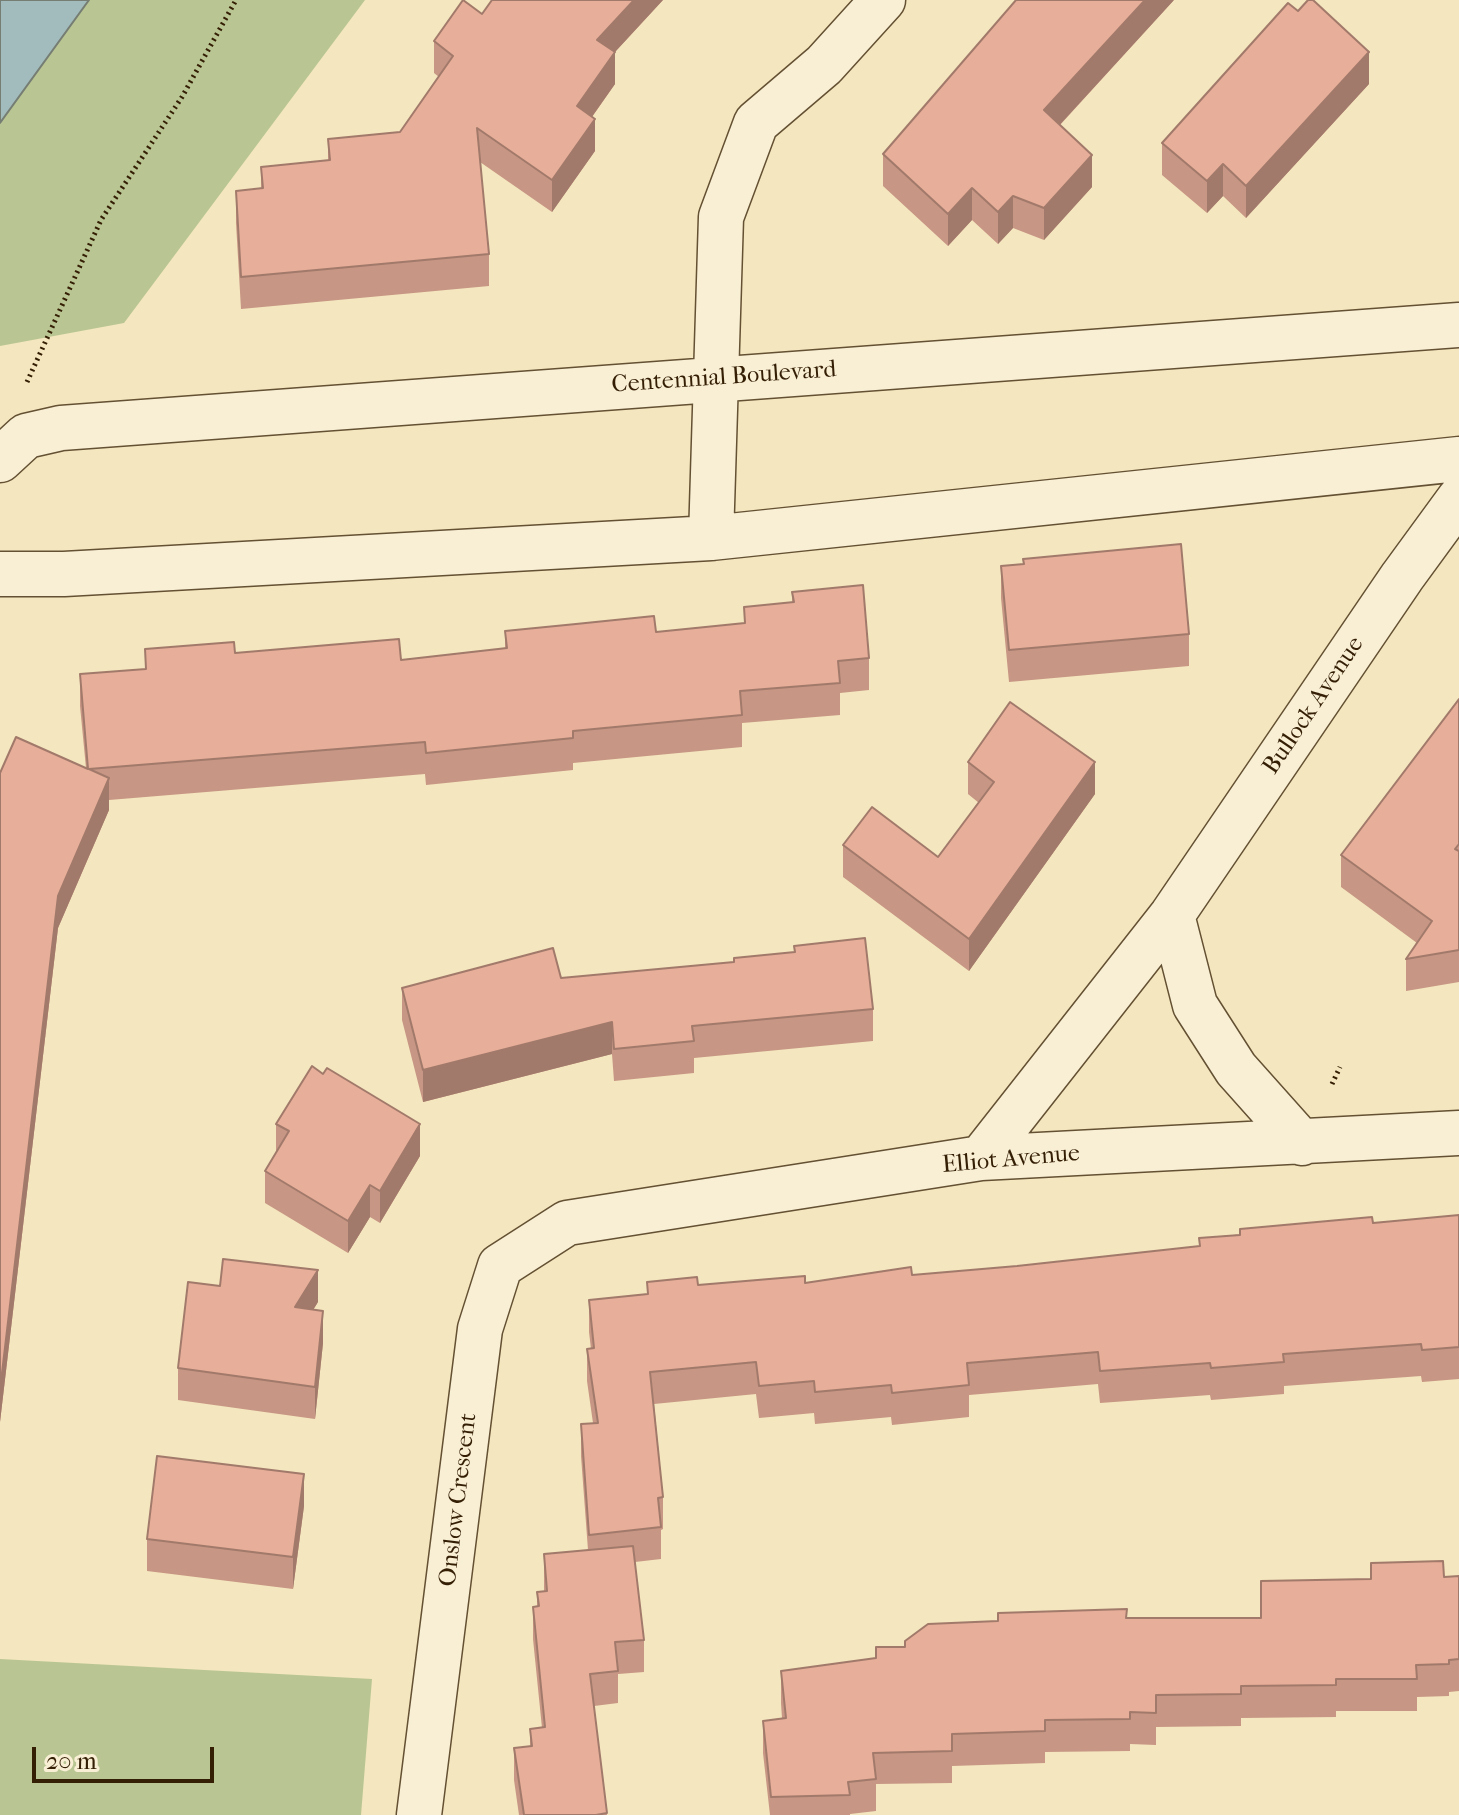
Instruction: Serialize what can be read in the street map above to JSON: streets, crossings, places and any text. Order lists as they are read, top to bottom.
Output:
{
  "streets": {
    "street": [
      "Centennial Boulevard",
      "Bullock Avenue",
      "Elliot Avenue",
      "Onslow Crescent"
    ]
  },
  "crossings": [
    ["Bullock Avenue", "Elliot Avenue"],
    ["Elliot Avenue", "Onslow Crescent"]
  ],
  "scale_bar": "20 m"
}
